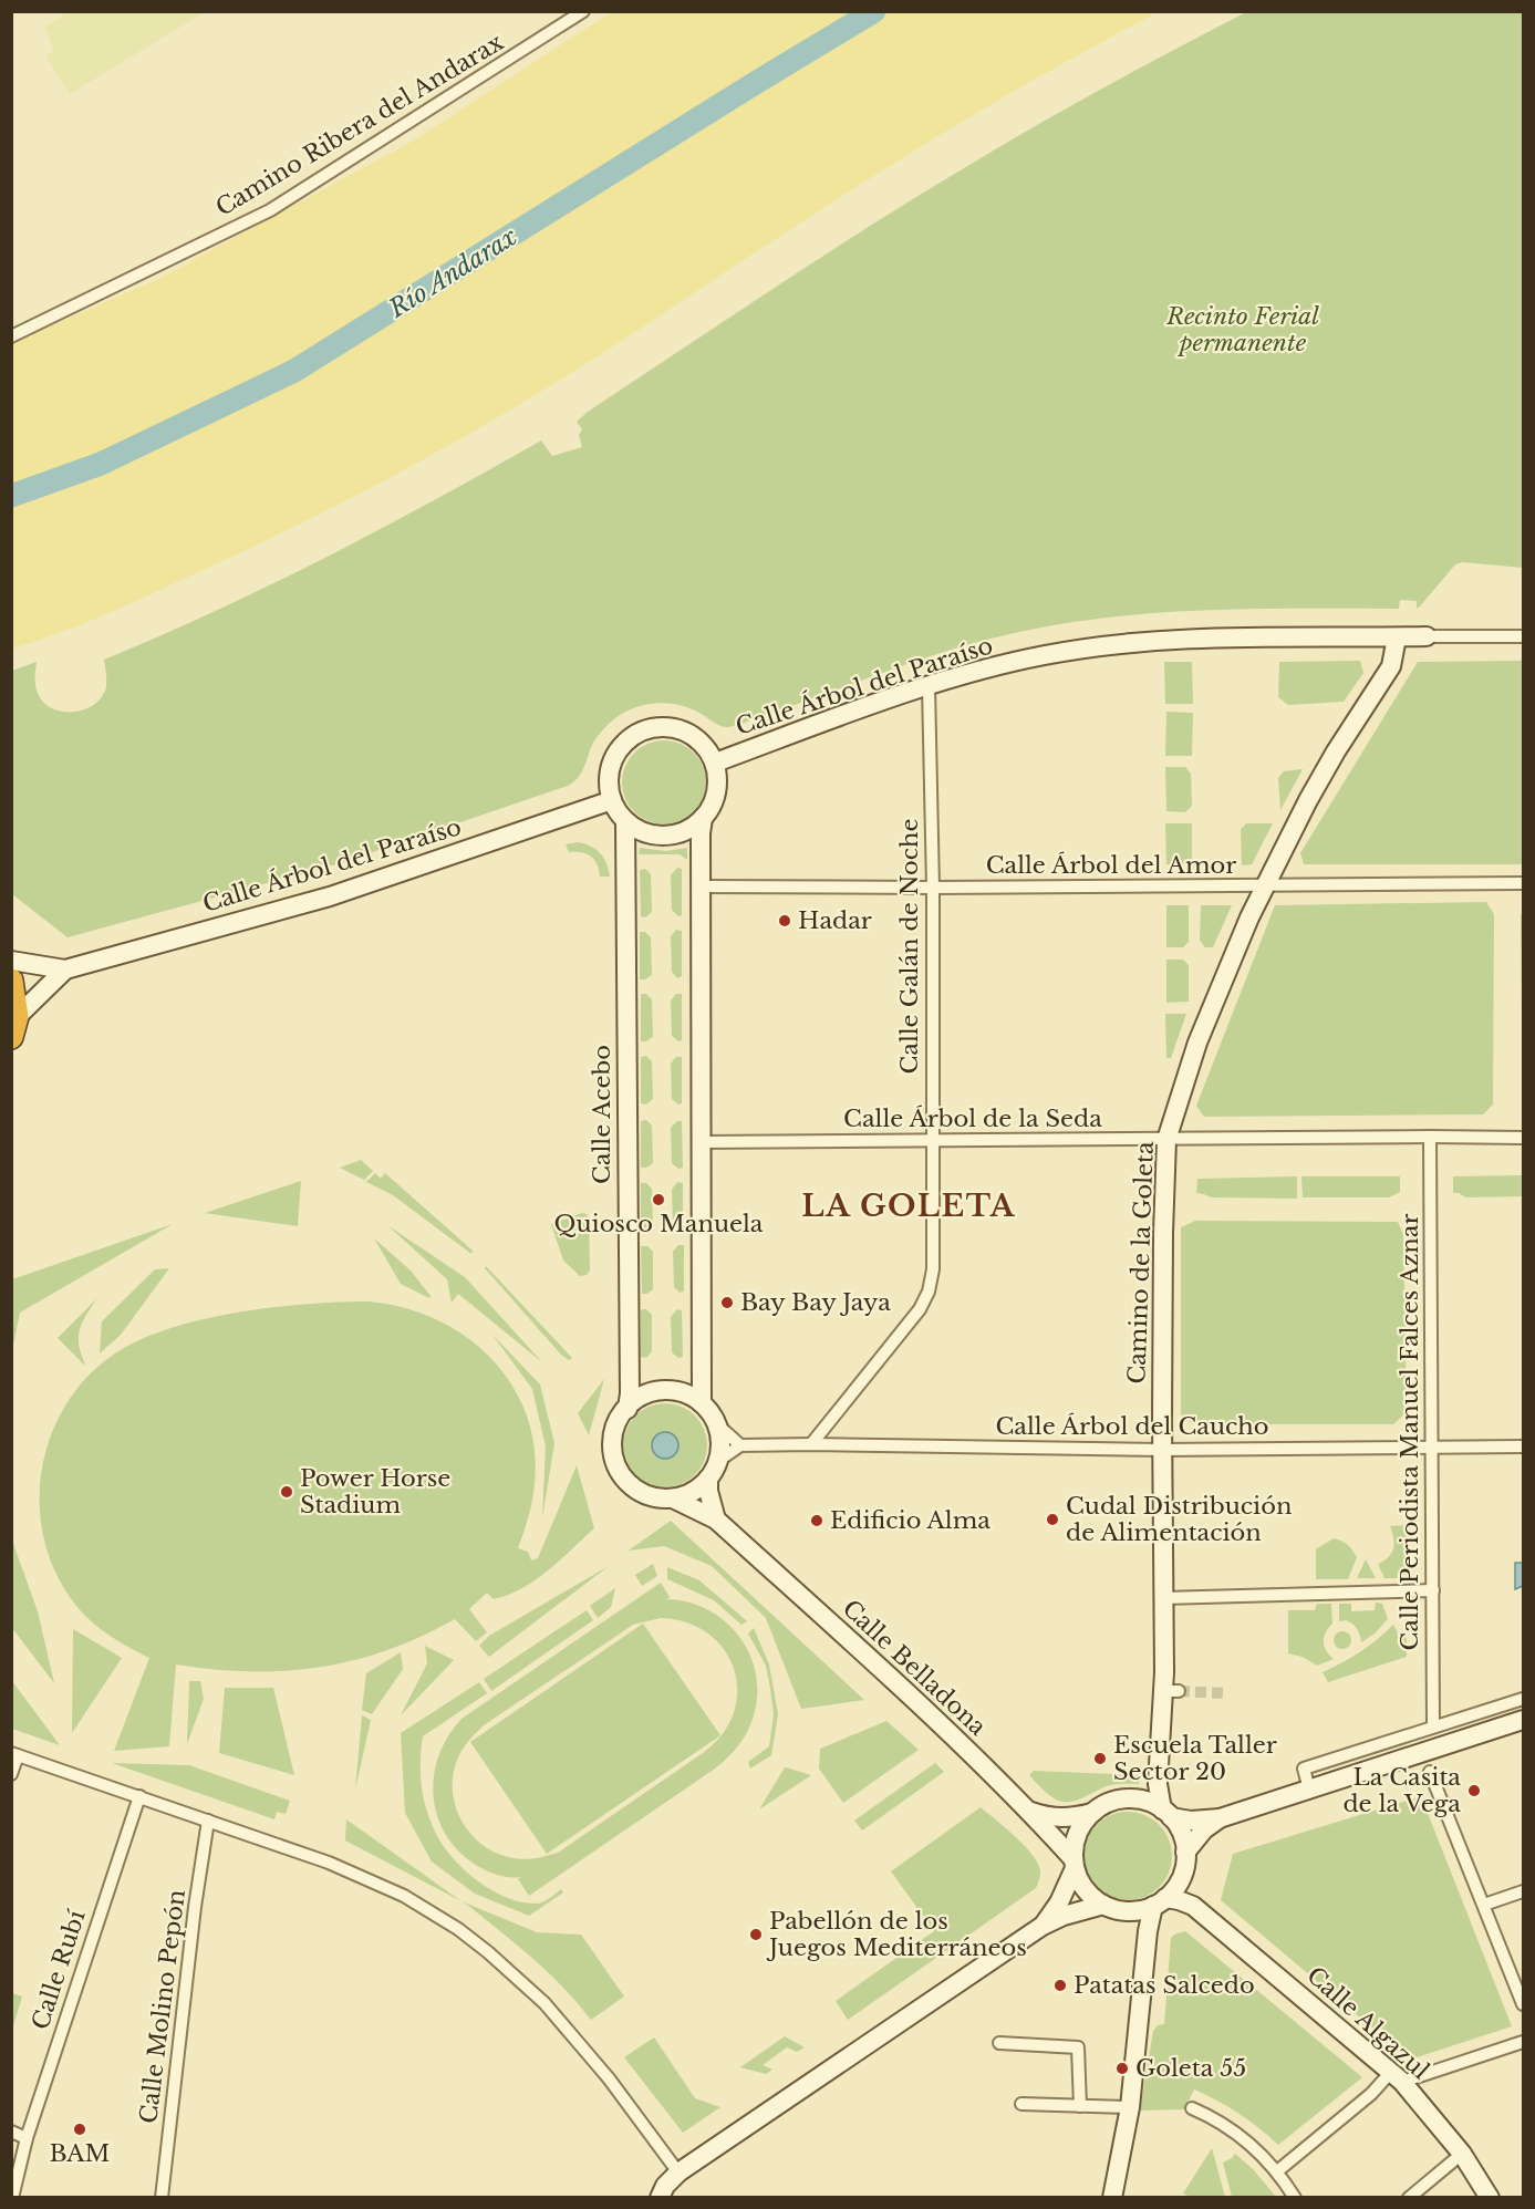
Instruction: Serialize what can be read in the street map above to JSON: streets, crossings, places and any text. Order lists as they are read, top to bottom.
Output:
{
  "streets": {
    "street": [
      "Camino Ribera del Andarax",
      "Calle Árbol del Paraíso",
      "Calle Árbol del Amor",
      "Calle Galán de Noche",
      "Calle Acebo",
      "Calle Árbol de la Seda",
      "Camino de la Goleta",
      "Calle Árbol del Caucho",
      "Calle Periodista Manuel Falces Aznar",
      "Calle Belladona",
      "Calle Rubí",
      "Calle Molino Pepón",
      "Calle Algazul"
    ]
  },
  "crossings": [
    ["Calle Árbol del Paraíso", "Calle Galán de Noche"],
    ["Calle Árbol del Paraíso", "Calle Acebo"],
    ["Calle Árbol del Paraíso", "Camino de la Goleta"],
    ["Calle Árbol del Amor", "Calle Galán de Noche"],
    ["Calle Árbol del Amor", "Camino de la Goleta"],
    ["Calle Galán de Noche", "Calle Árbol de la Seda"],
    ["Calle Galán de Noche", "Calle Árbol del Caucho"],
    ["Calle Acebo", "Calle Belladona"],
    ["Calle Árbol de la Seda", "Camino de la Goleta"],
    ["Calle Árbol de la Seda", "Calle Periodista Manuel Falces Aznar"],
    ["Camino de la Goleta", "Calle Árbol del Caucho"],
    ["Camino de la Goleta", "Calle Belladona"],
    ["Camino de la Goleta", "Calle Algazul"],
    ["Calle Árbol del Caucho", "Calle Periodista Manuel Falces Aznar"],
    ["Calle Belladona", "Calle Algazul"]
  ],
  "districts": ["LA GOLETA"],
  "water": ["Río Andarax"],
  "parks": ["Recinto Ferial permanente"],
  "places": [
    "Hadar",
    "Quiosco Manuela",
    "Bay Bay Jaya",
    "Power Horse Stadium",
    "Cudal Distribución de Alimentación",
    "Edificio Alma",
    "Escuela Taller Sector 20",
    "La Casita de la Vega",
    "Pabellón de los Juegos Mediterráneos",
    "Patatas Salcedo",
    "Goleta 55",
    "BAM"
  ]
}
